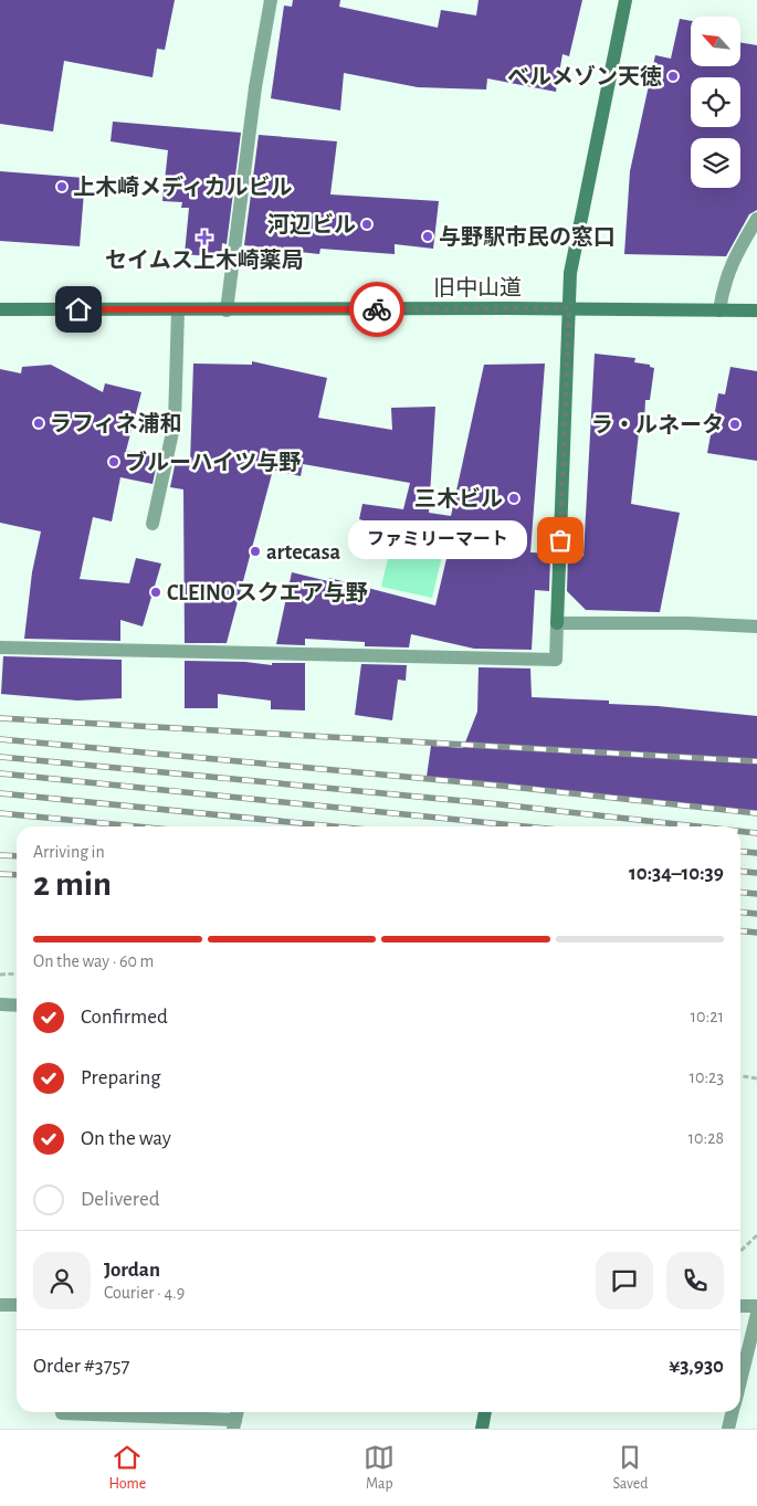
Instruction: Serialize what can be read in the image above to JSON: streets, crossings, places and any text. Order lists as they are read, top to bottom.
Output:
{
  "streets": {
    "main road": ["旧中山道"]
  },
  "places": {
    "other": [
      "ベルメゾン天徳",
      "上木崎メディカルビル",
      "河辺ビル",
      "与野駅市民の窓口",
      "ラフィネ浦和",
      "ラ・ルネータ",
      "ブルーハイツ与野",
      "三木ビル",
      "ファミリーマート",
      "artecasa",
      "CLEINOスクエア与野"
    ],
    "health": ["セイムス上木崎薬局"]
  },
  "north": "top left",
  "page": {
    "bubble": "ファミリーマート",
    "heading": ["2 min", "Arriving in", "10:34–10:39"],
    "panel": [
      "Jordan",
      "Courier · 4.9",
      "Order #3757",
      "¥3,930"
    ],
    "bar": "On the way · 60 m",
    "list": [
      ["Confirmed", "10:21"],
      ["Preparing", "10:23"],
      ["On the way", "10:28"],
      "Delivered"
    ],
    "tabs": ["Home", "Map", "Saved"]
  }
}
